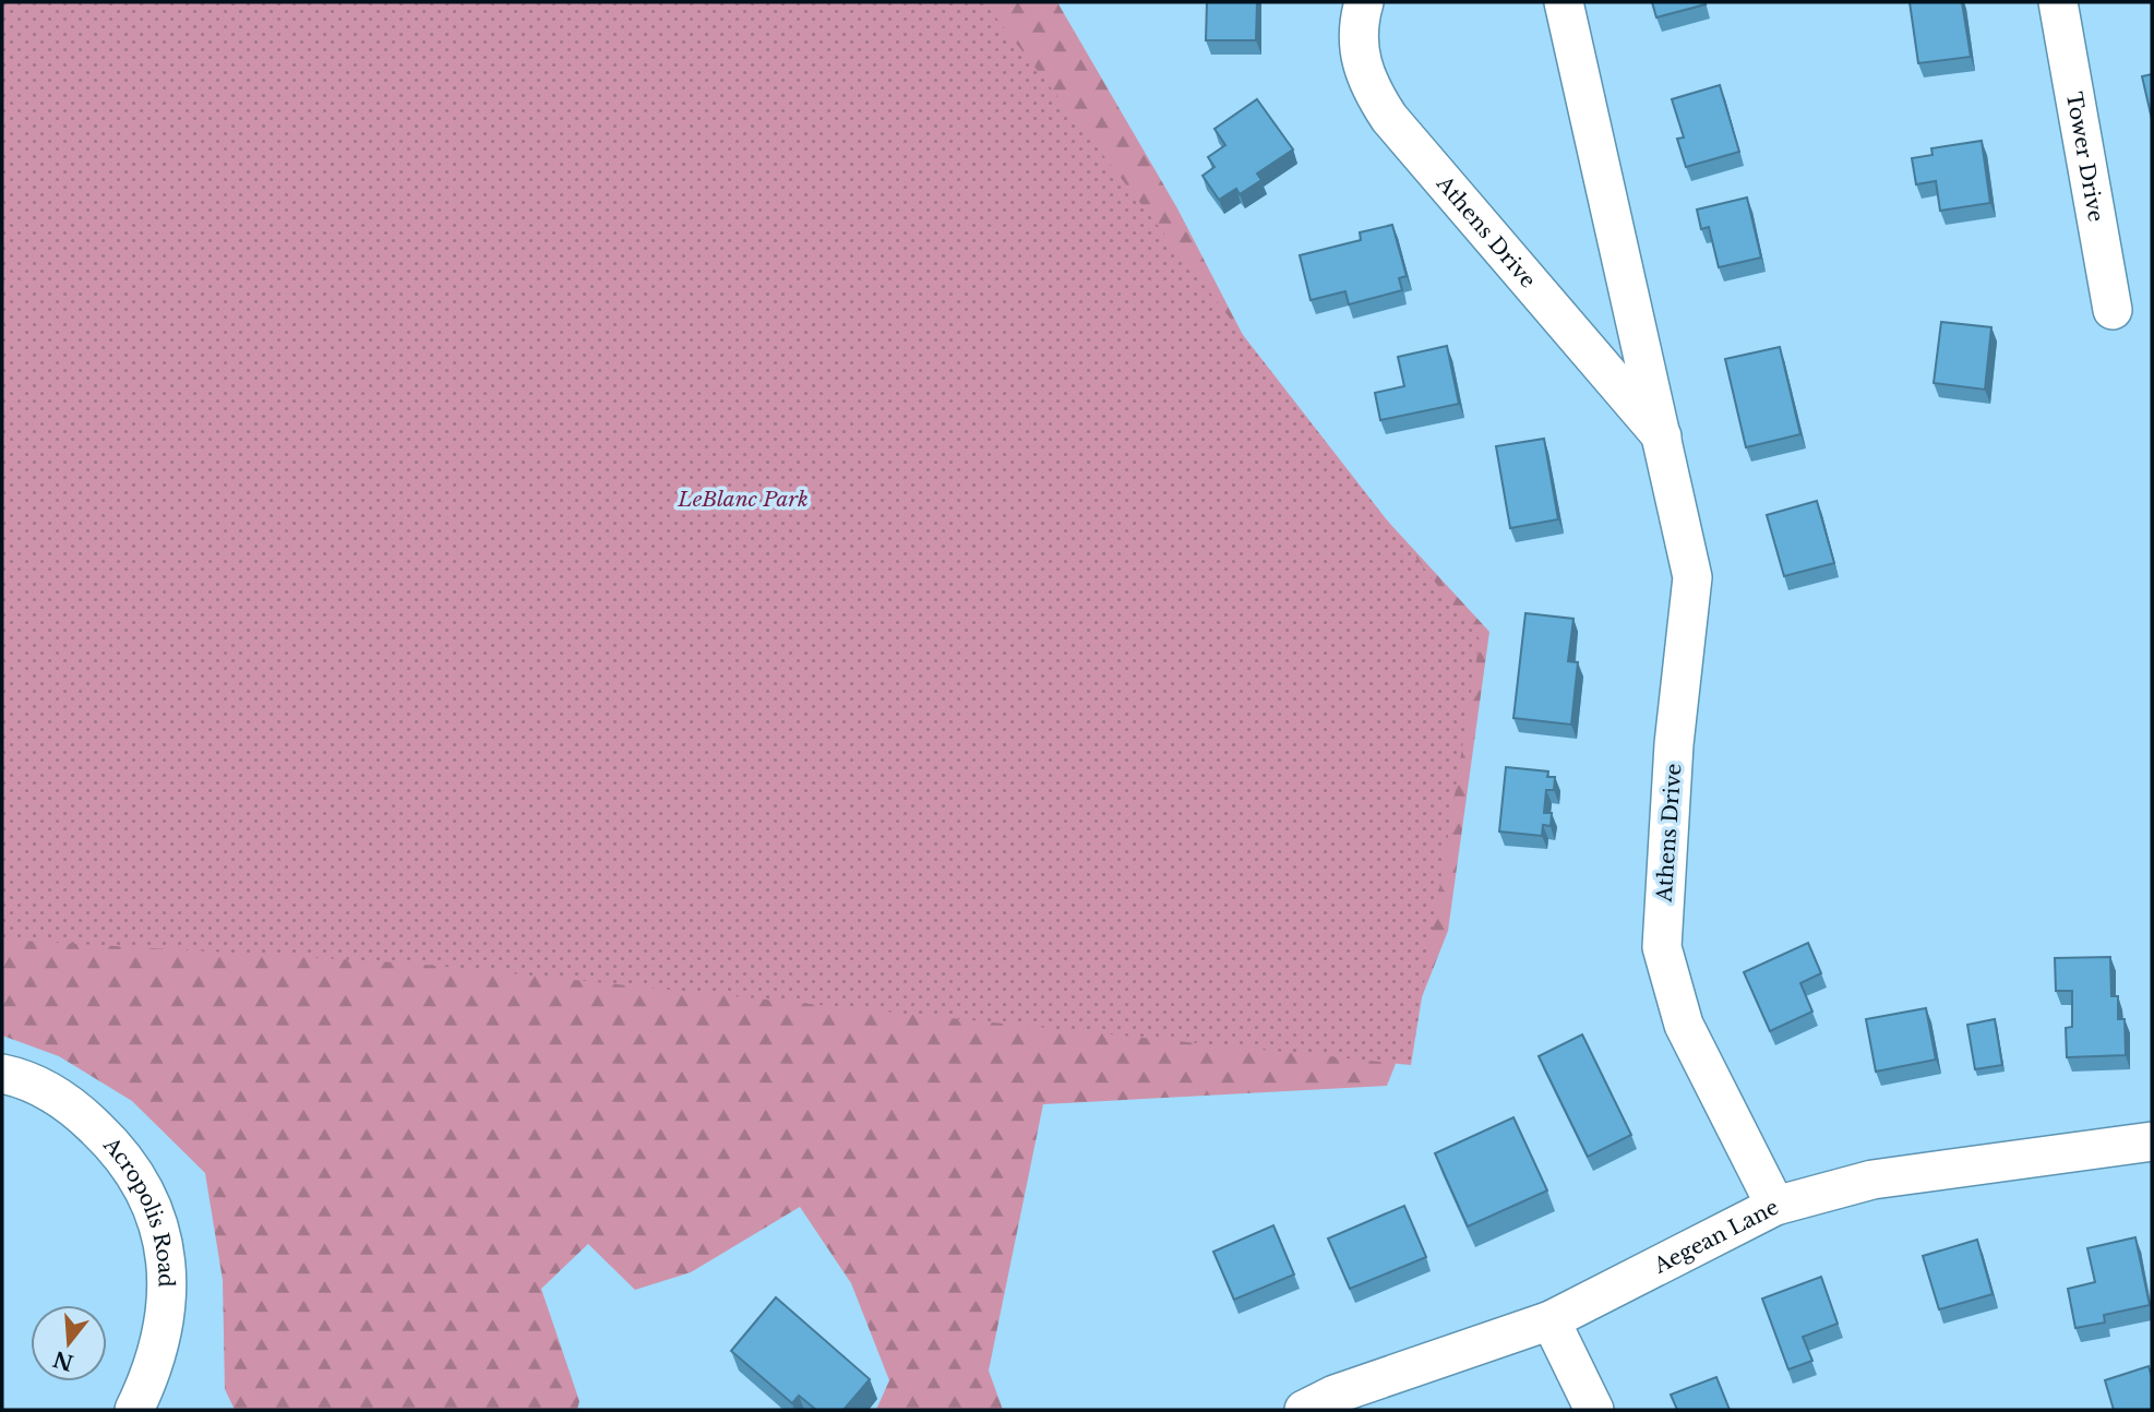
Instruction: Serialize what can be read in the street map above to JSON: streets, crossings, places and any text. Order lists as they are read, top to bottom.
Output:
{
  "streets": {
    "street": [
      "Tower Drive",
      "Athens Drive",
      "Acropolis Road",
      "Aegean Lane"
    ]
  },
  "crossings": [
    ["Athens Drive", "Aegean Lane"]
  ],
  "parks": ["LeBlanc Park"],
  "north": "bottom"
}
